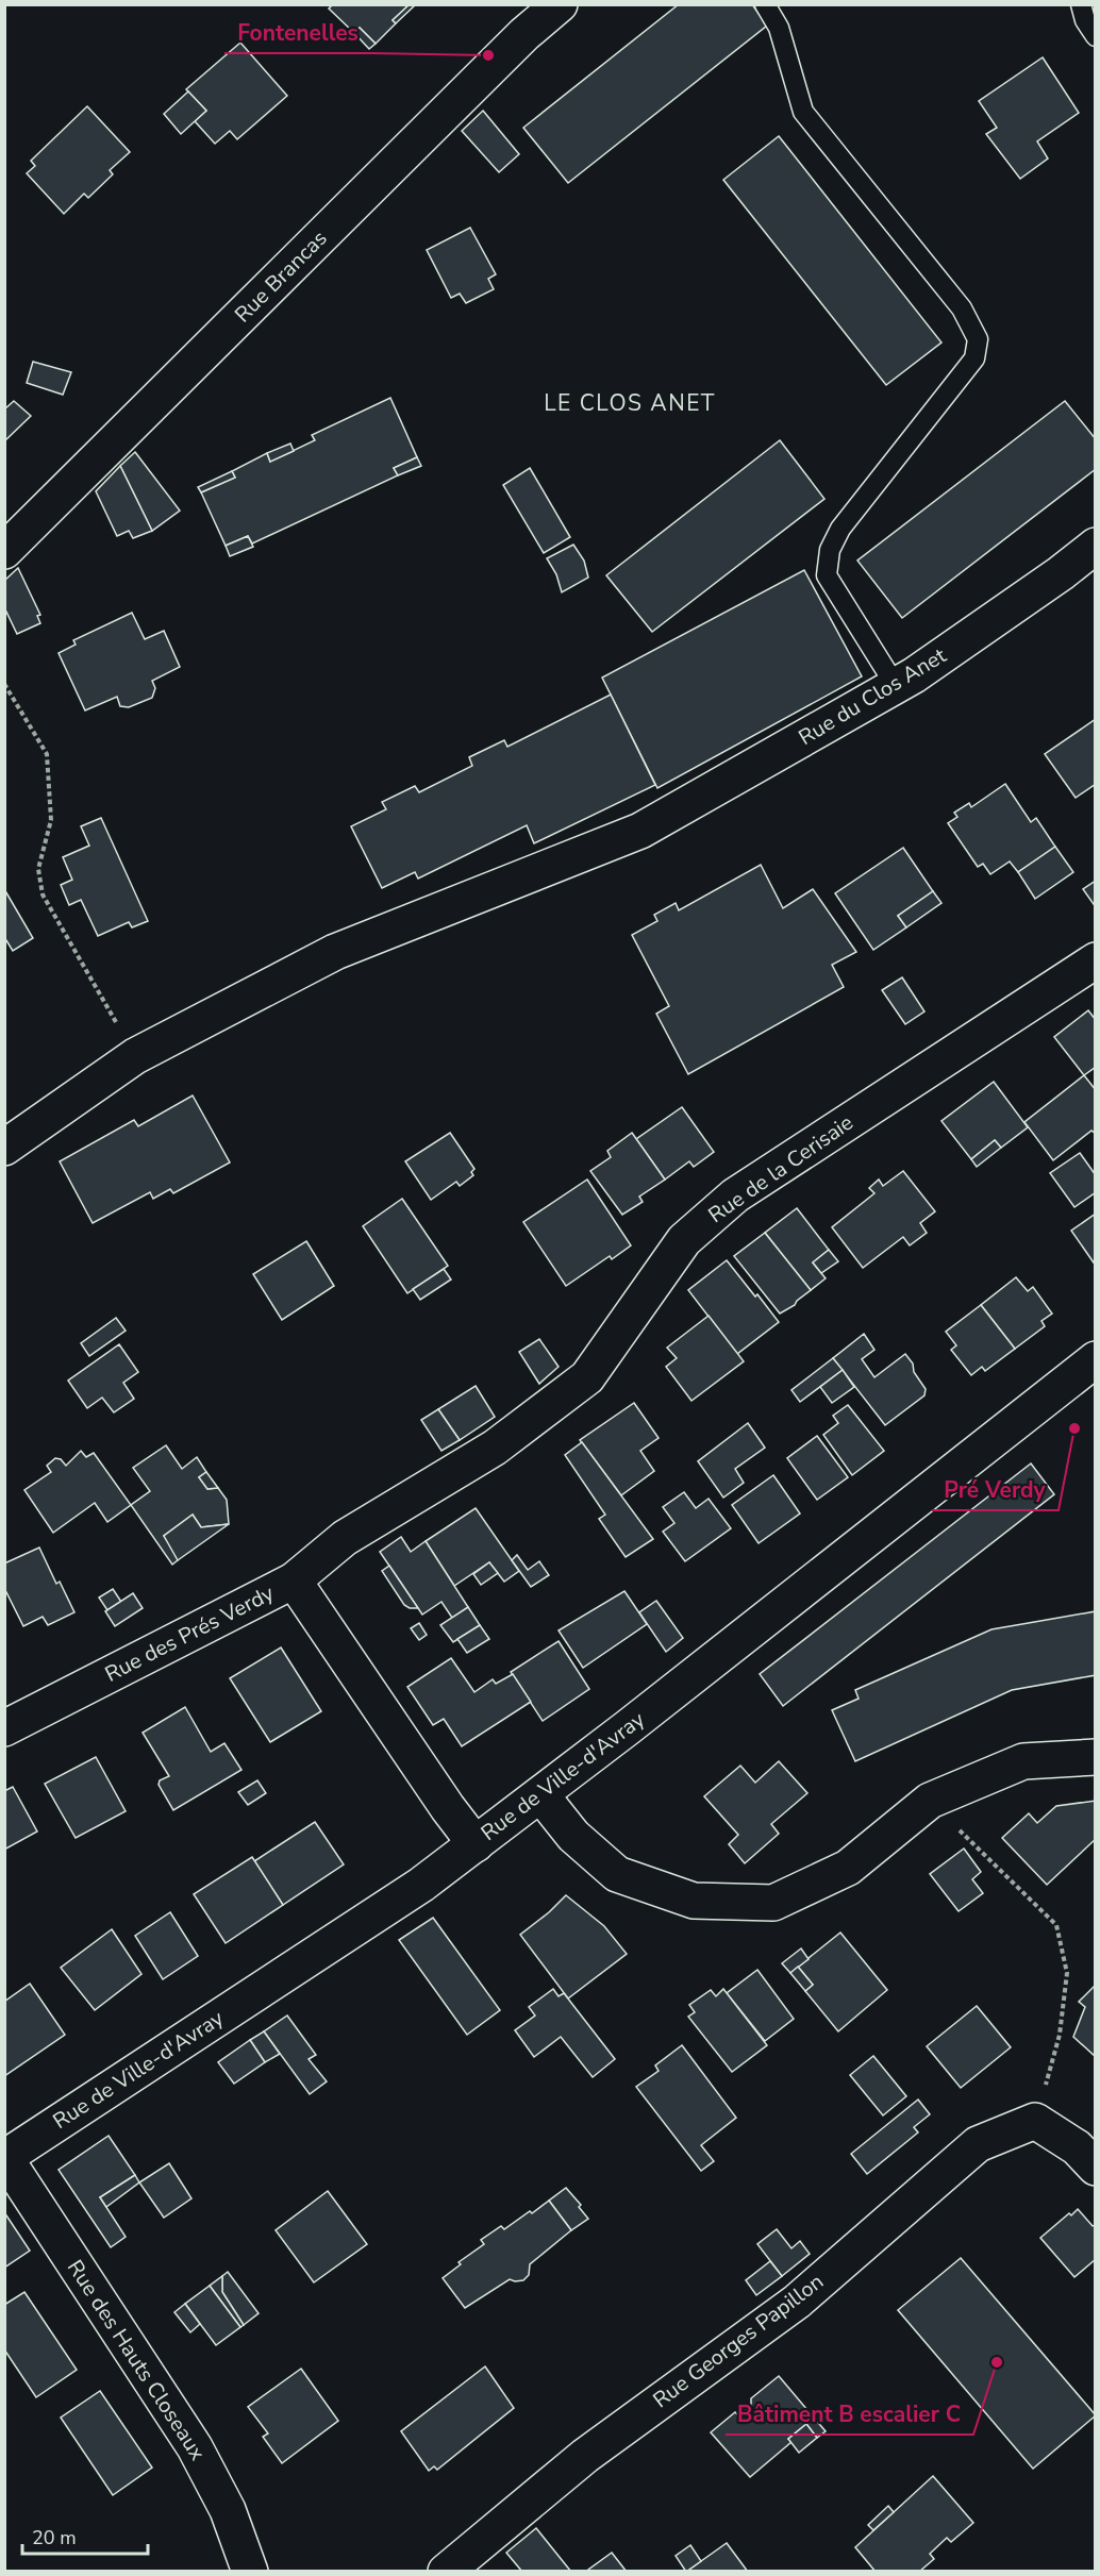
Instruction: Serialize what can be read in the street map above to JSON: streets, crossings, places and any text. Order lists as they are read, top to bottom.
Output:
{
  "streets": {
    "street": [
      "Rue Brancas",
      "Rue du Clos Anet",
      "Rue de la Cerisaie",
      "Rue des Prés Verdy",
      "Rue de Ville-d'Avray",
      "Rue Georges Papillon",
      "Rue des Hauts Closeaux"
    ]
  },
  "crossings": [
    ["Rue de la Cerisaie", "Rue des Prés Verdy"],
    ["Rue des Prés Verdy", "Rue de Ville-d'Avray"],
    ["Rue de Ville-d'Avray", "Rue des Hauts Closeaux"]
  ],
  "districts": ["LE CLOS ANET"],
  "places": ["Fontenelles", "Pré Verdy", "Bâtiment B escalier C"],
  "scale_bar": "20 m"
}
